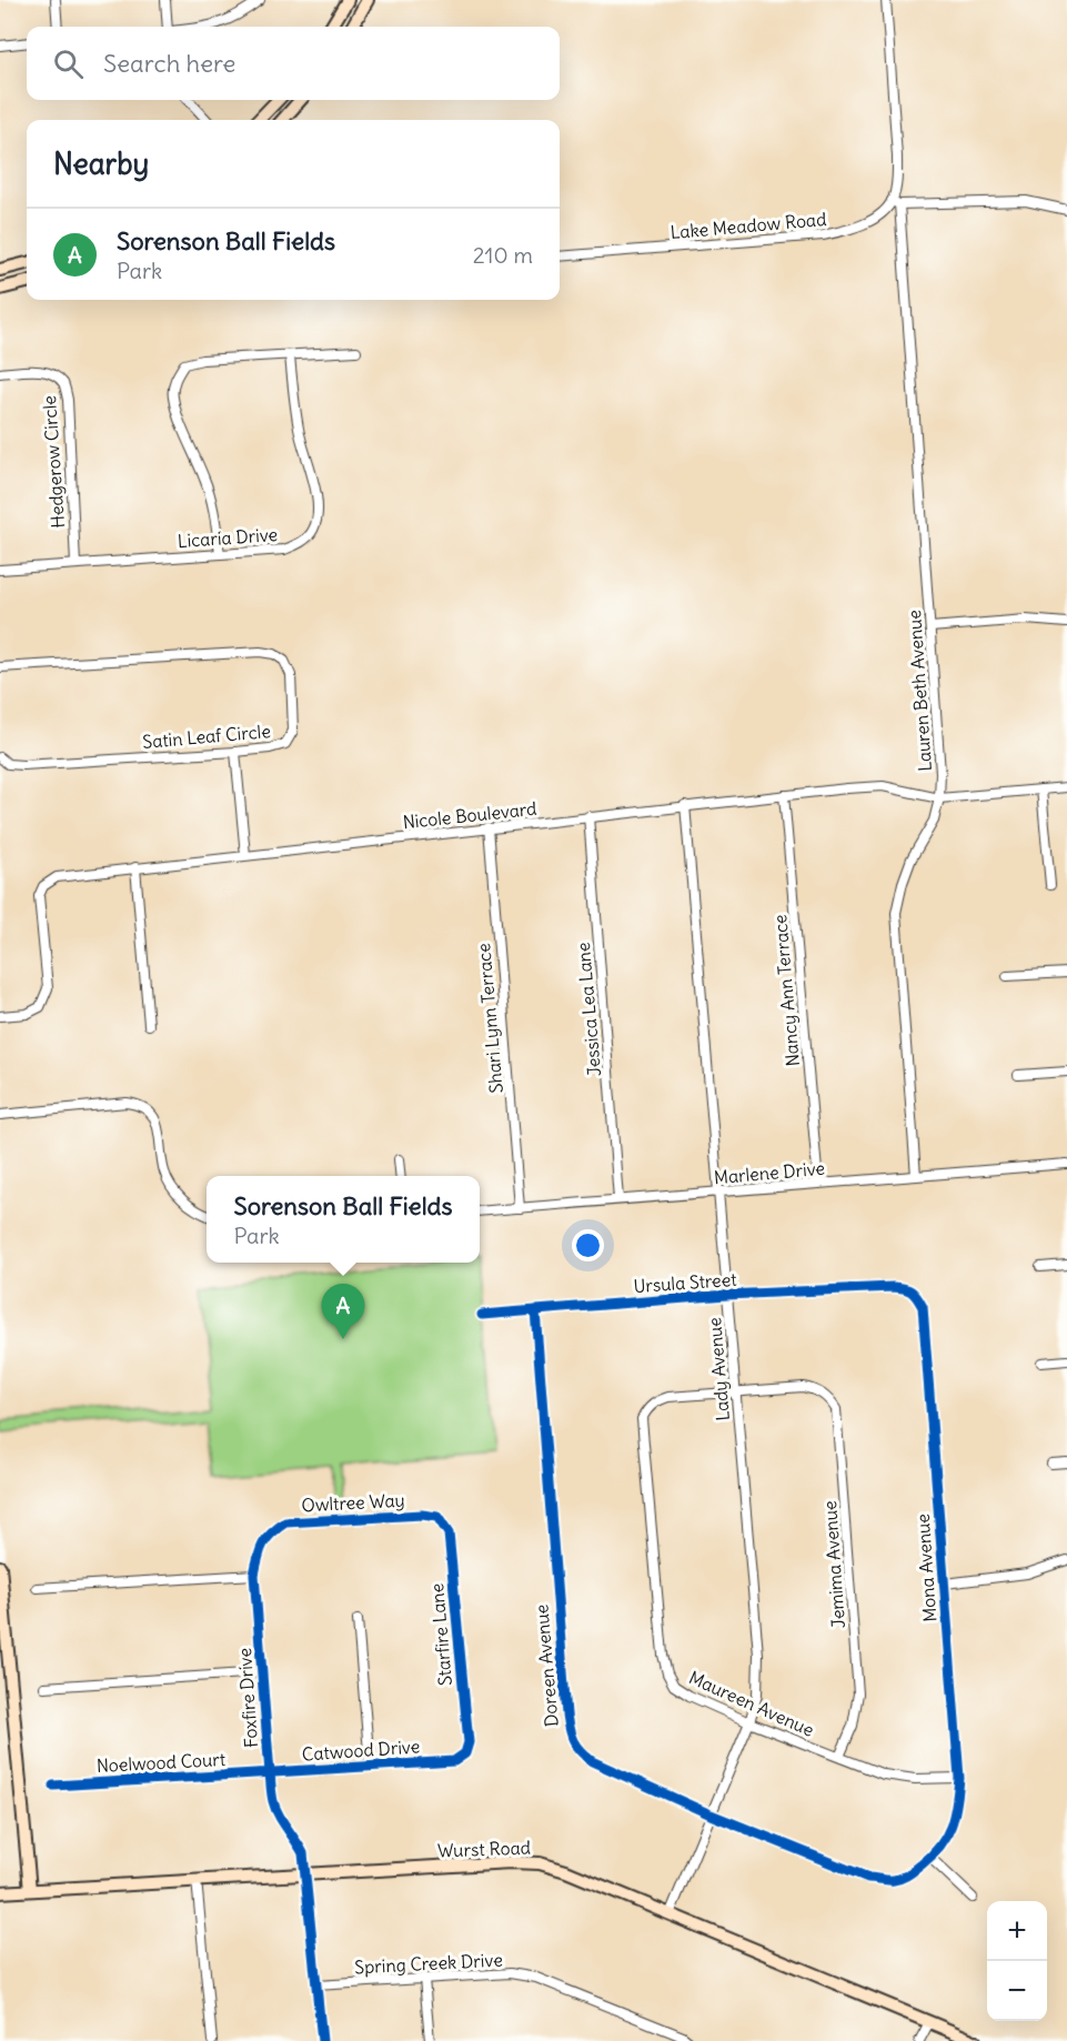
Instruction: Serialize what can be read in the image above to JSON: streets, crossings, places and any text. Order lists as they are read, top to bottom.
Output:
{
  "streets": {
    "street": [
      "Lake Meadow Road",
      "Hedgerow Circle",
      "Licaria Drive",
      "Lauren Beth Avenue",
      "Satin Leaf Circle",
      "Nicole Boulevard",
      "Nancy Ann Terrace",
      "Jessica Lea Lane",
      "Shari Lynn Terrace",
      "Marlene Drive",
      "Ursula Street",
      "Lady Avenue",
      "Owltree Way",
      "Jemima Avenue",
      "Mona Avenue",
      "Starfire Lane",
      "Doreen Avenue",
      "Foxfire Drive",
      "Maureen Avenue",
      "Catwood Drive",
      "Noelwood Court",
      "Wurst Road",
      "Spring Creek Drive"
    ]
  },
  "crossings": [
    ["Lake Meadow Road", "Lauren Beth Avenue"],
    ["Hedgerow Circle", "Licaria Drive"],
    ["Lauren Beth Avenue", "Nicole Boulevard"],
    ["Lauren Beth Avenue", "Marlene Drive"],
    ["Nicole Boulevard", "Nancy Ann Terrace"],
    ["Nicole Boulevard", "Jessica Lea Lane"],
    ["Nicole Boulevard", "Shari Lynn Terrace"],
    ["Nicole Boulevard", "Lady Avenue"],
    ["Nancy Ann Terrace", "Marlene Drive"],
    ["Jessica Lea Lane", "Marlene Drive"],
    ["Shari Lynn Terrace", "Marlene Drive"],
    ["Marlene Drive", "Lady Avenue"],
    ["Ursula Street", "Lady Avenue"],
    ["Ursula Street", "Mona Avenue"],
    ["Ursula Street", "Doreen Avenue"],
    ["Lady Avenue", "Jemima Avenue"],
    ["Lady Avenue", "Doreen Avenue"],
    ["Lady Avenue", "Maureen Avenue"],
    ["Lady Avenue", "Wurst Road"],
    ["Owltree Way", "Starfire Lane"],
    ["Owltree Way", "Foxfire Drive"],
    ["Jemima Avenue", "Maureen Avenue"],
    ["Mona Avenue", "Doreen Avenue"],
    ["Mona Avenue", "Maureen Avenue"],
    ["Starfire Lane", "Catwood Drive"],
    ["Foxfire Drive", "Catwood Drive"],
    ["Foxfire Drive", "Noelwood Court"],
    ["Foxfire Drive", "Wurst Road"],
    ["Foxfire Drive", "Spring Creek Drive"],
    ["Catwood Drive", "Noelwood Court"]
  ],
  "page": {
    "search": "Search here",
    "heading": "Nearby",
    "list": [
      {
        "mark": "A",
        "name": "Sorenson Ball Fields",
        "note": "Park",
        "value": "210 m"
      }
    ],
    "popup": ["Sorenson Ball Fields", "Park"],
    "pins": "A",
    "map_buttons": ["+", "−"]
  }
}
